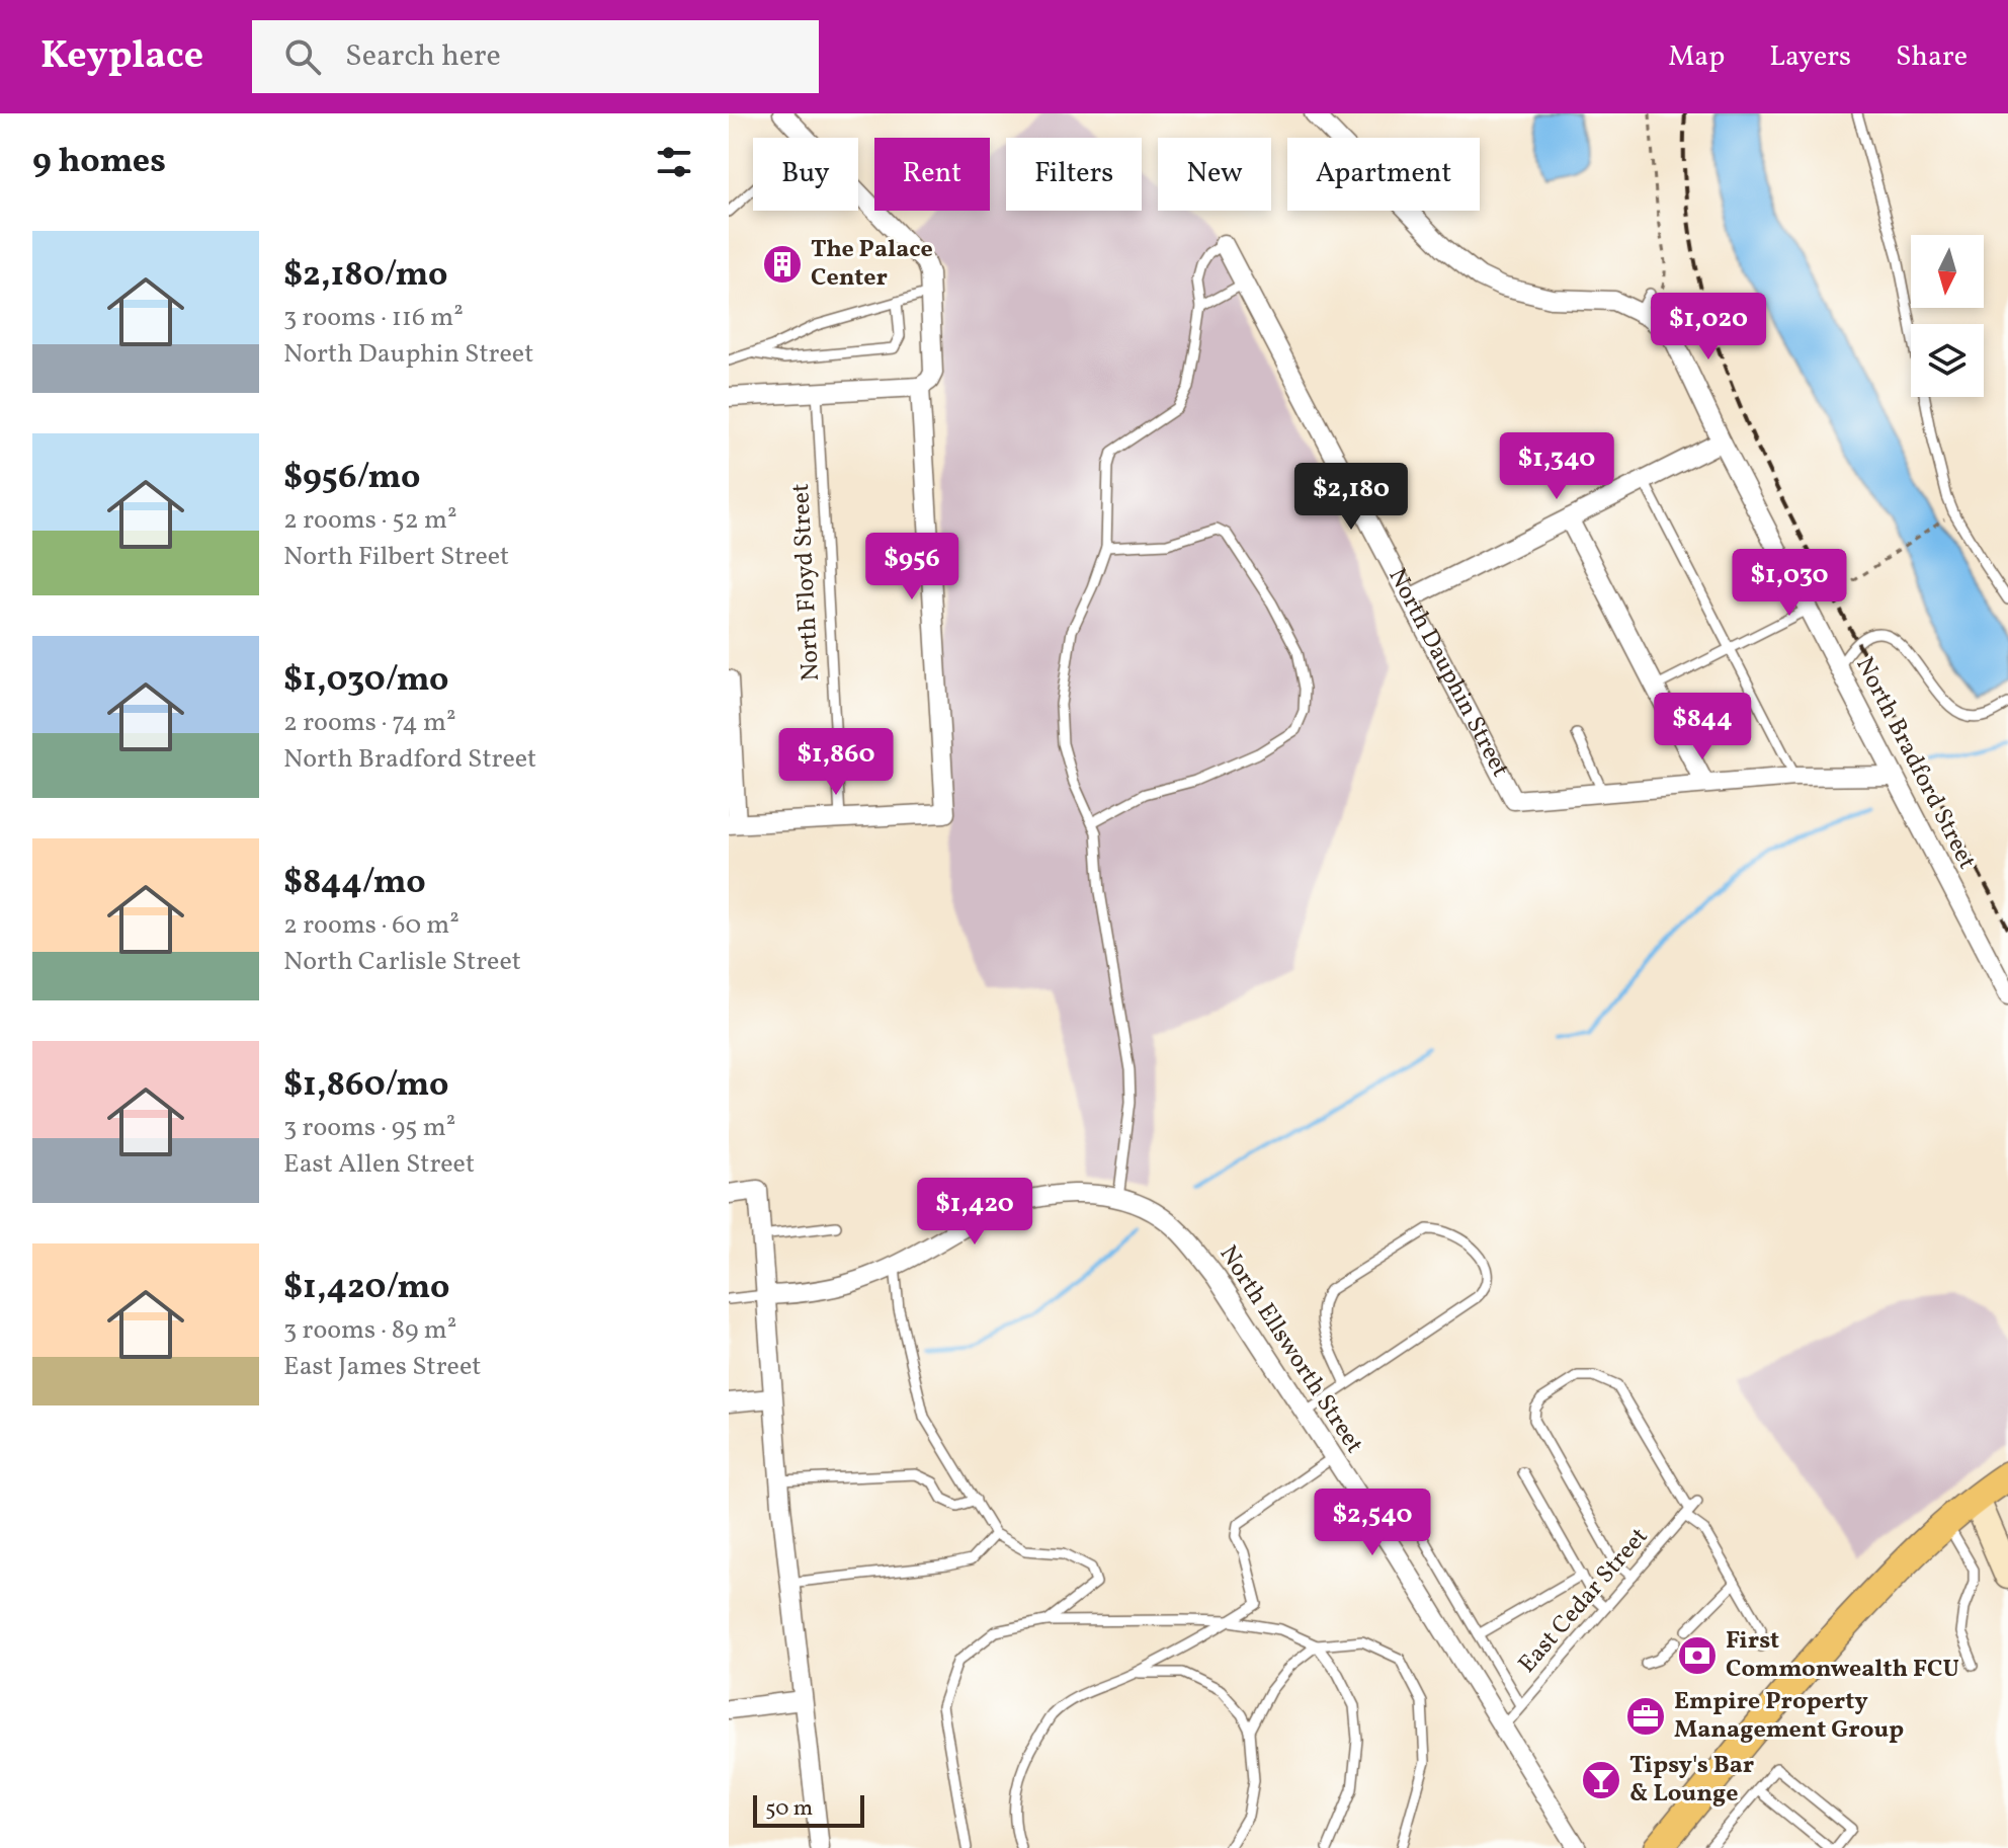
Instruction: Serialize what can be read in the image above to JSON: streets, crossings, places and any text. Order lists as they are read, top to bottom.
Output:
{
  "streets": {
    "street": ["North Dauphin Street", "North Bradford Street", "North Ellsworth Street"],
    "lane": ["North Floyd Street", "East Cedar Street"]
  },
  "crossings": [
    ["North Ellsworth Street", "East Cedar Street"]
  ],
  "places": {
    "building": ["The Palace Center"],
    "bank": ["First Commonwealth FCU"],
    "office": ["Empire Property Management Group"],
    "bar": ["Tipsy's Bar & Lounge"]
  },
  "scale_bar": "50 m",
  "north": "bottom",
  "page": {
    "header": "Keyplace",
    "search": "Search here",
    "nav": ["Map", "Layers", "Share"],
    "heading": "9 homes",
    "chip": [
      "Buy",
      "Rent",
      "Filters",
      "New",
      "Apartment"
    ],
    "list": [
      {
        "name": "$2,180/mo",
        "note": "3 rooms · 116 m² · North Dauphin Street"
      },
      {
        "name": "$956/mo",
        "note": "2 rooms · 52 m² · North Filbert Street"
      },
      {
        "name": "$1,030/mo",
        "note": "2 rooms · 74 m² · North Bradford Street"
      },
      {
        "name": "$844/mo",
        "note": "2 rooms · 60 m² · North Carlisle Street"
      },
      {
        "name": "$1,860/mo",
        "note": "3 rooms · 95 m² · East Allen Street"
      },
      {
        "name": "$1,420/mo",
        "note": "3 rooms · 89 m² · East James Street"
      }
    ],
    "price": [
      "$1,020",
      "$1,340",
      "$2,180",
      "$956",
      "$1,030",
      "$844",
      "$1,860",
      "$1,420",
      "$2,540"
    ],
    "scale": "50 m"
  }
}
